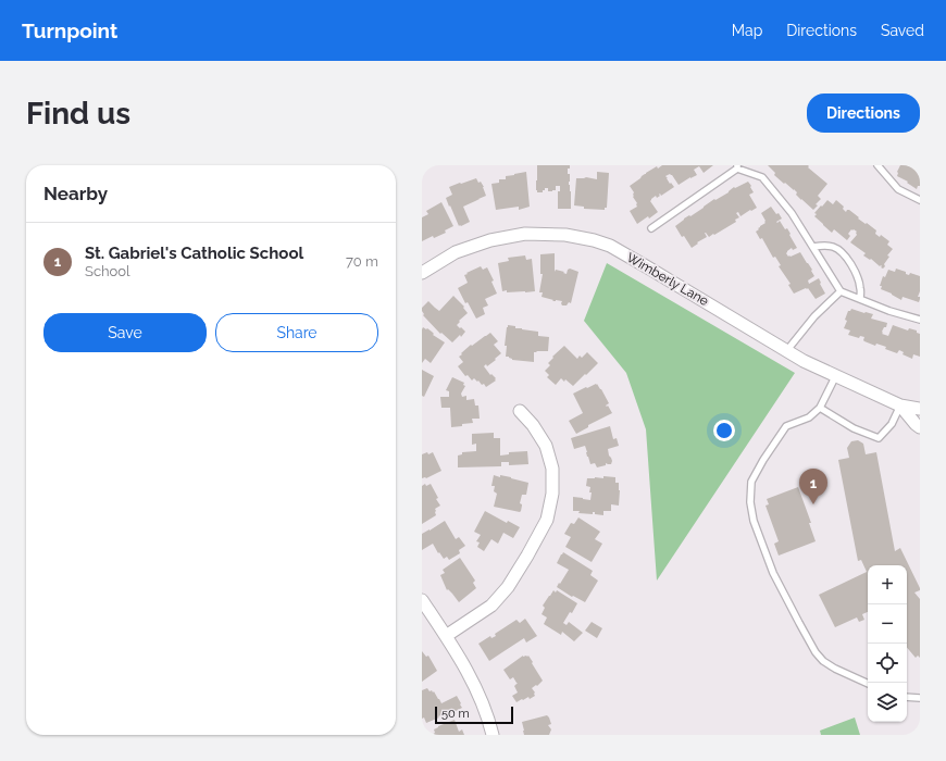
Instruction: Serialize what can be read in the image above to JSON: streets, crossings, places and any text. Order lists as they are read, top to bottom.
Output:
{
  "streets": {
    "street": ["Wimberly Lane"]
  },
  "scale_bar": "50 m",
  "page": {
    "header": "Turnpoint",
    "nav": ["Map", "Directions", "Saved"],
    "buttons": [
      "Directions",
      ["Save", "Share"]
    ],
    "title": "Find us",
    "heading": "Nearby",
    "list": [
      {
        "mark": "1",
        "name": "St. Gabriel's Catholic School",
        "note": "School",
        "value": "70 m"
      }
    ],
    "pins": "1",
    "map_buttons": ["+", "−"],
    "scale": "50 m"
  }
}
